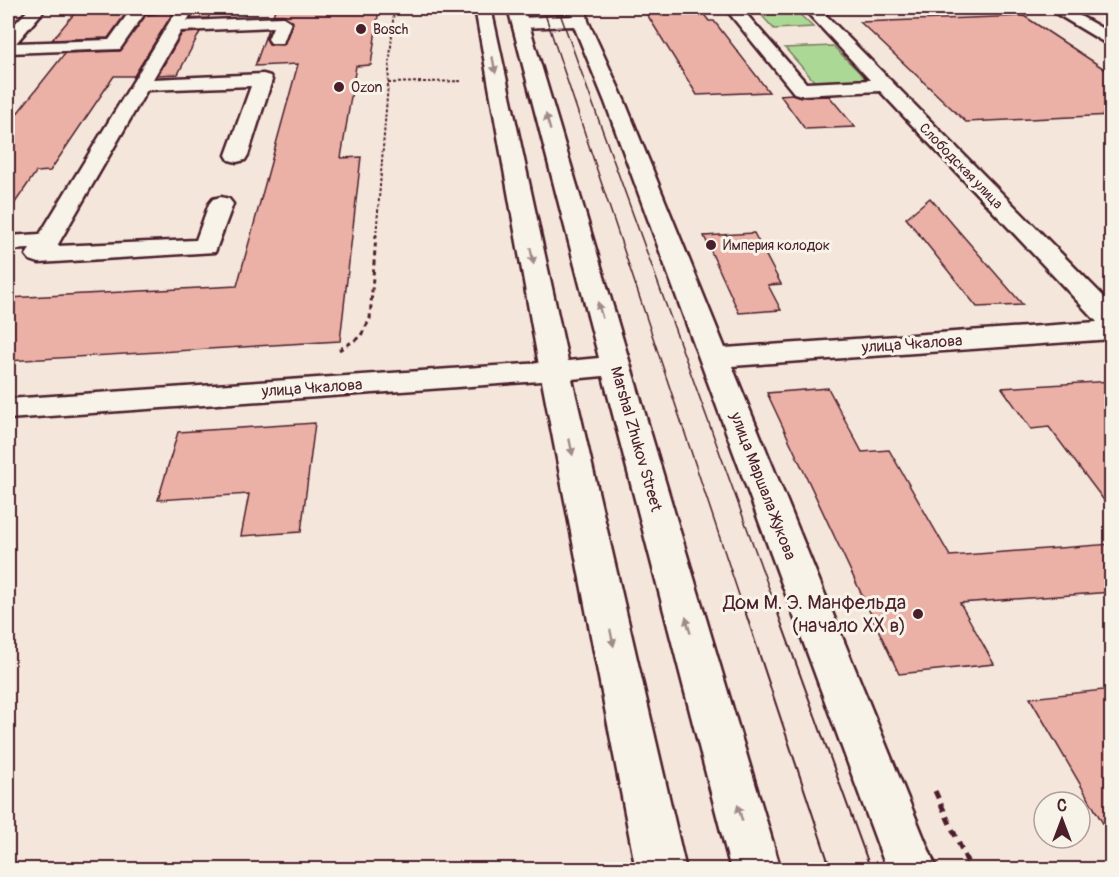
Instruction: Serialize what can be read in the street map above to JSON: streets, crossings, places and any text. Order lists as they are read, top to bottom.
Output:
{
  "streets": {
    "street": [
      "Слободская улица",
      "улица Чкалова",
      "Marshal Zhukov Street",
      "улица Маршала Жукова"
    ]
  },
  "crossings": [
    ["улица Чкалова", "Marshal Zhukov Street"],
    ["улица Чкалова", "улица Маршала Жукова"]
  ],
  "places": [
    "Bosch",
    "Ozon",
    "Империя колодок",
    "Дом М. Э. Манфельда (начало XX в)"
  ],
  "north": "top"
}
